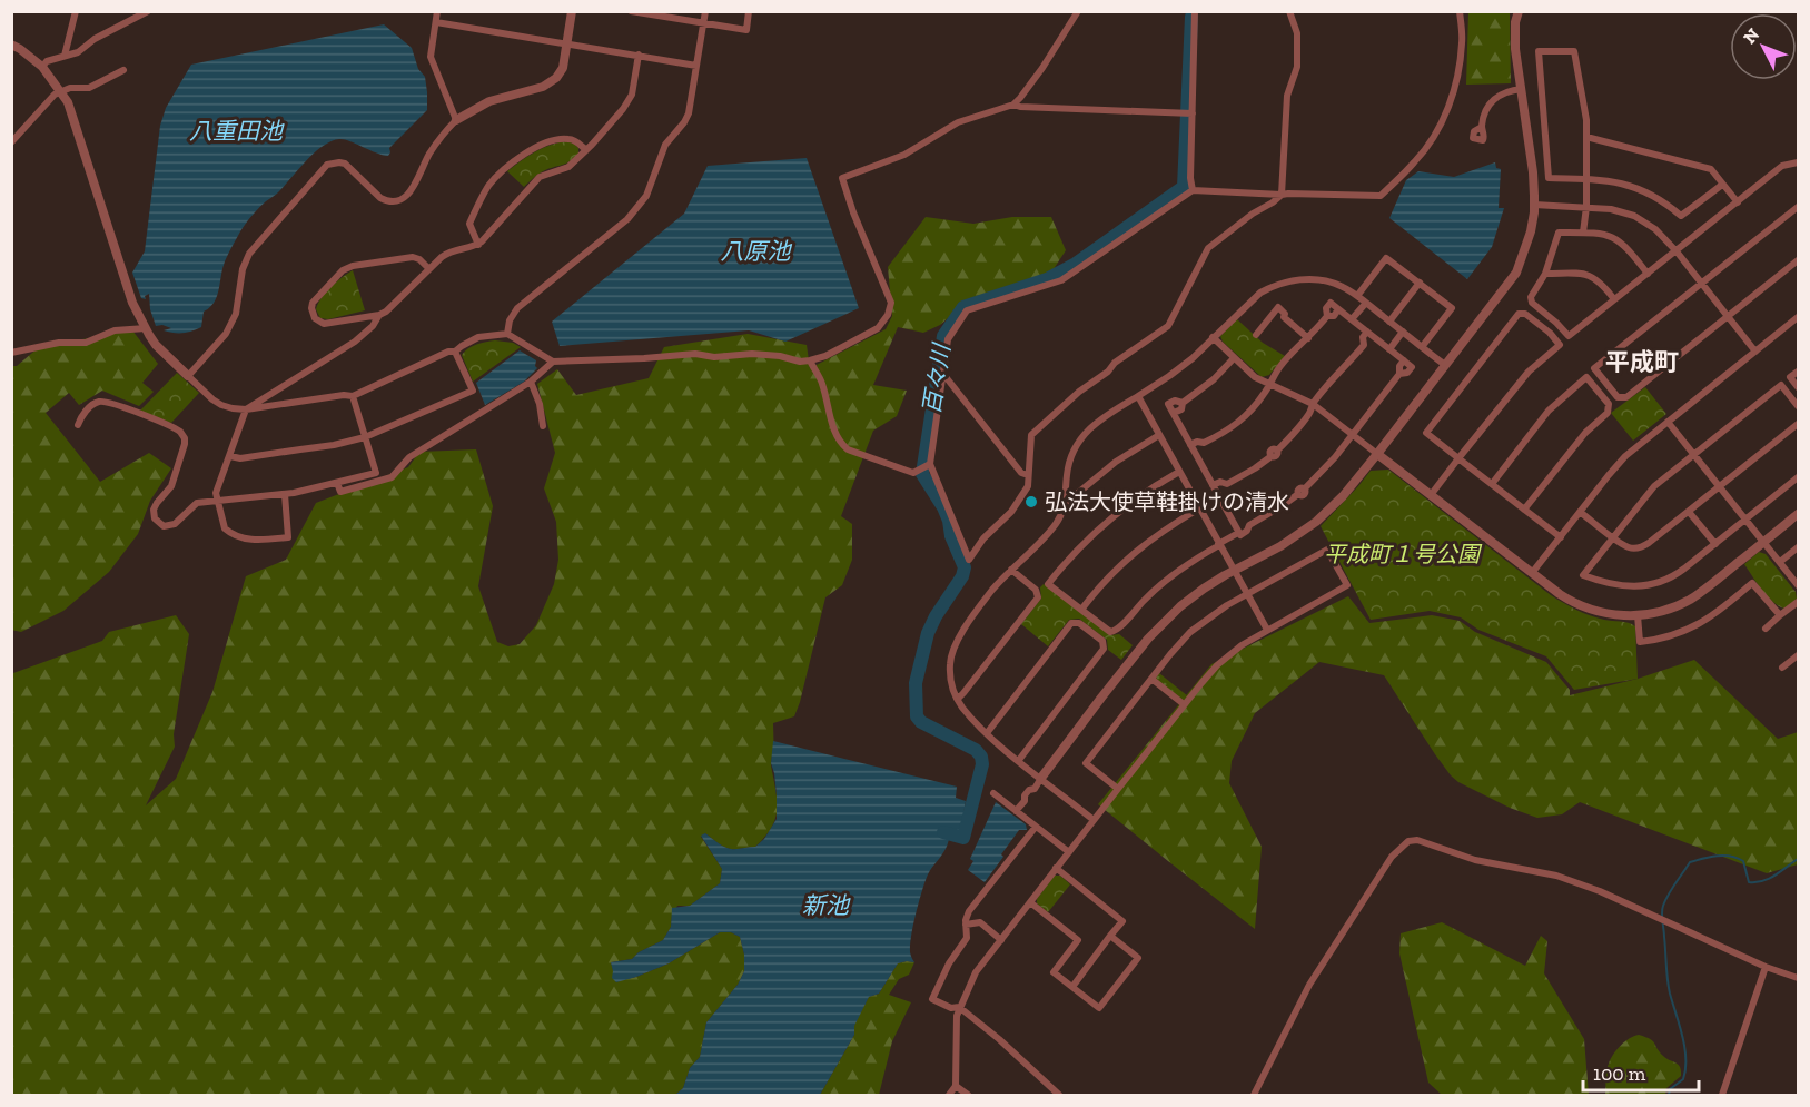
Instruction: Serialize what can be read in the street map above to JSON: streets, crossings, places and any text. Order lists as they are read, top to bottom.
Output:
{
  "districts": ["平成町"],
  "water": [
    "八重田池",
    "八原池",
    "百々川",
    "新池"
  ],
  "parks": ["平成町１号公園"],
  "places": ["弘法大使草鞋掛けの清水"],
  "scale_bar": "100 m",
  "north": "top left"
}
